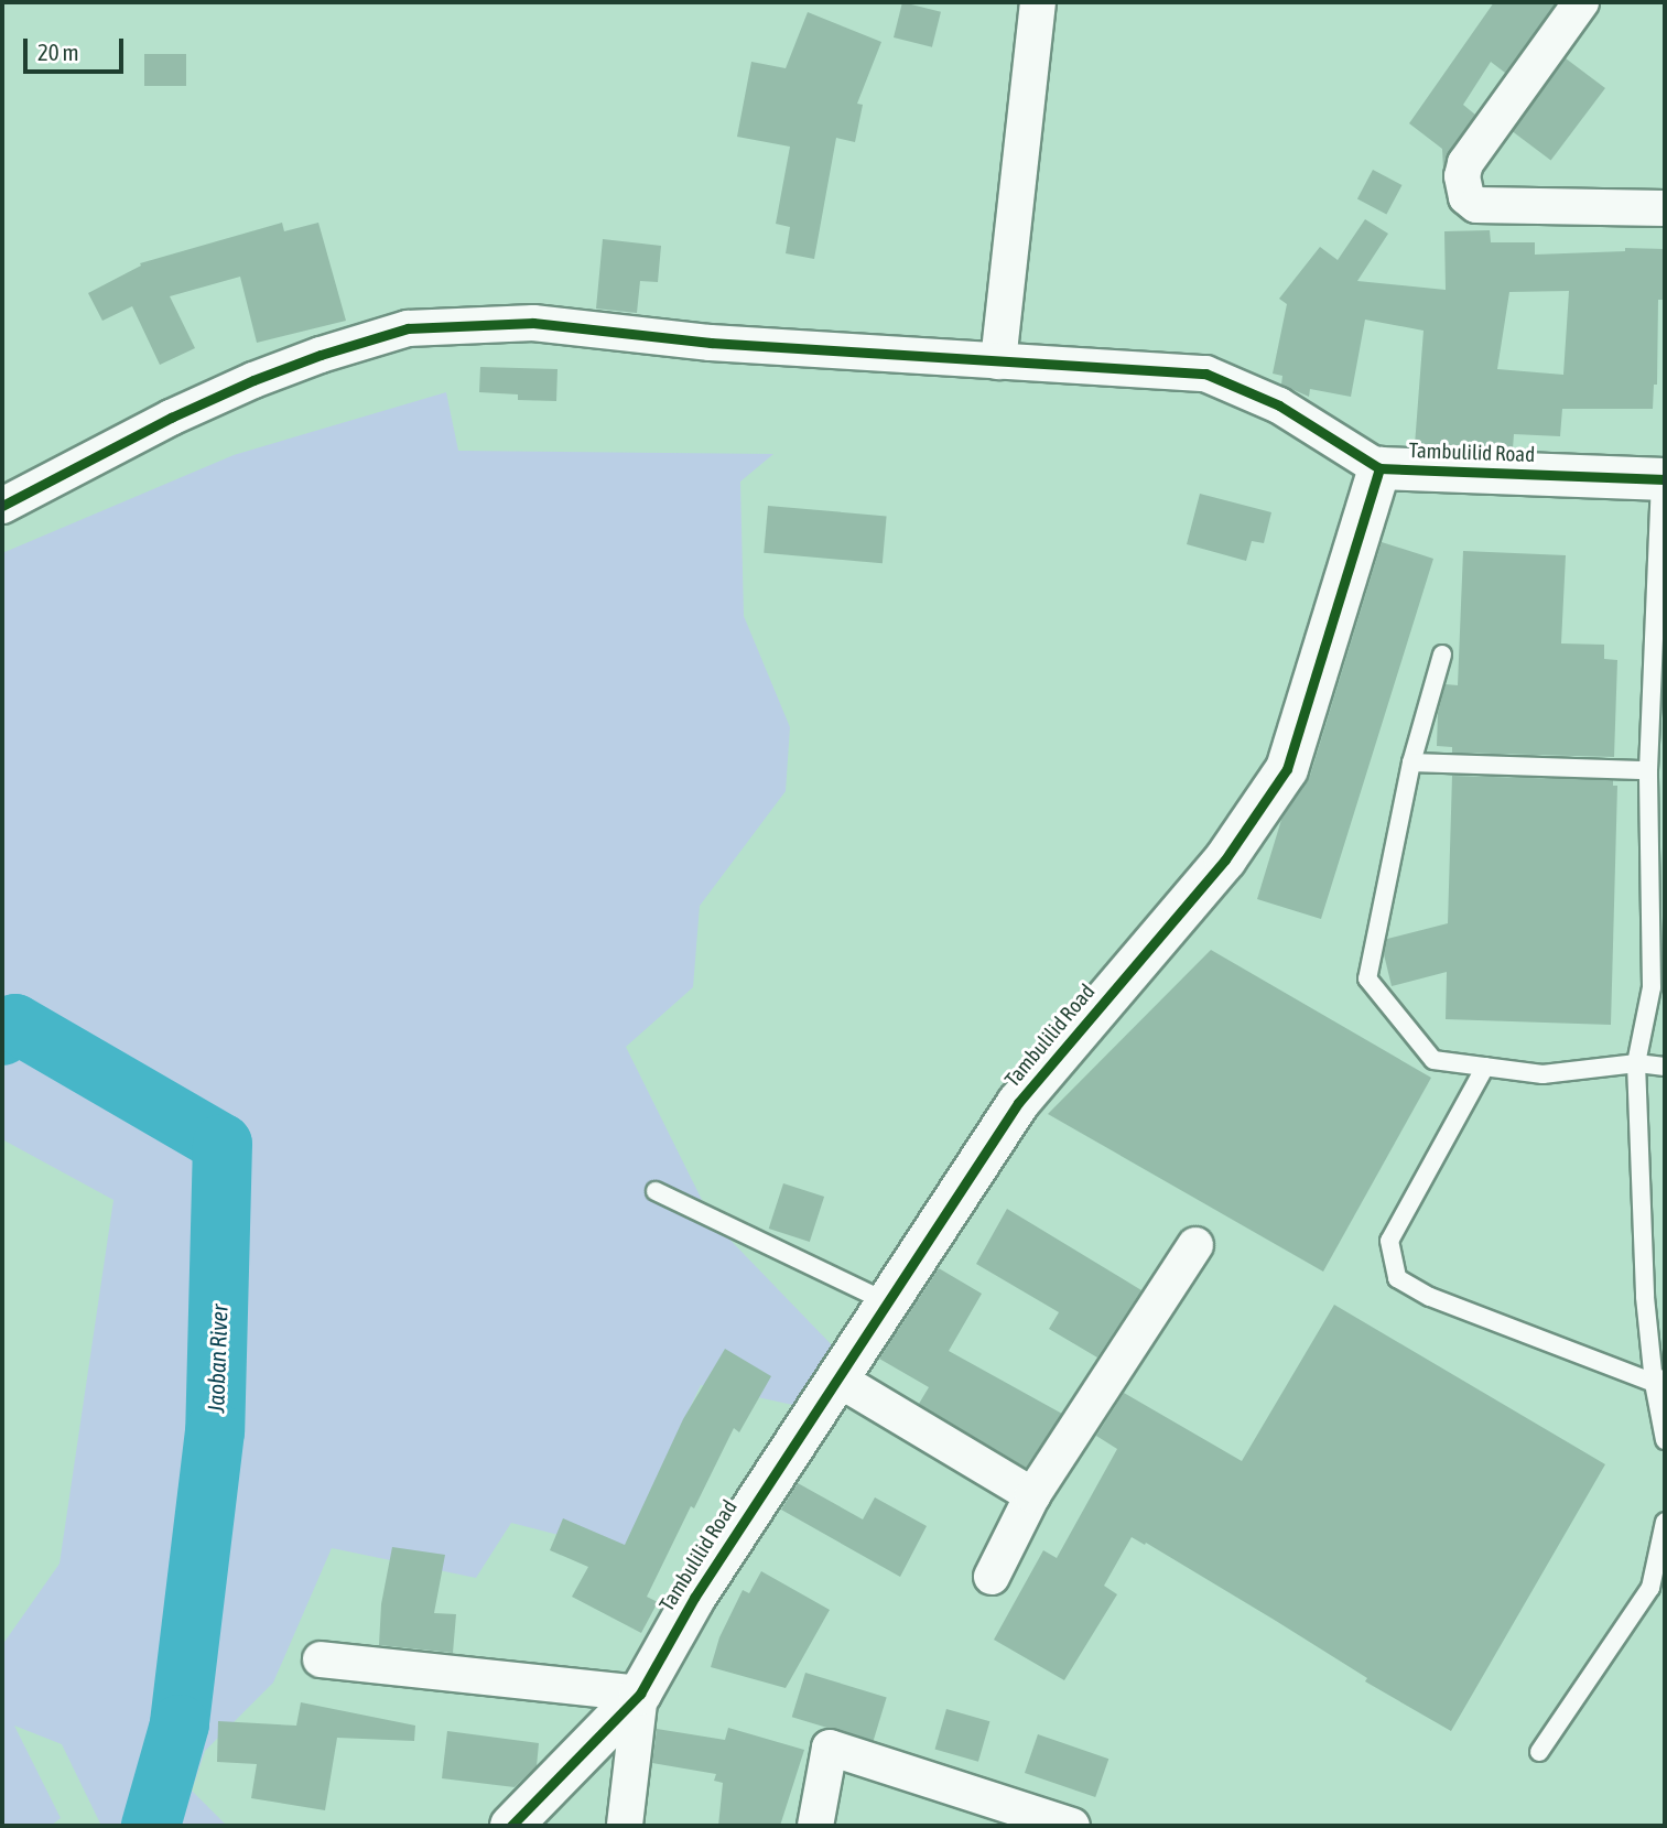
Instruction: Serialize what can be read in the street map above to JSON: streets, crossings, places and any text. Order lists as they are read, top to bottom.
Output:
{
  "streets": {
    "street": ["Tambulilid Road"]
  },
  "water": ["Jaoban River"],
  "scale_bar": "20 m"
}
